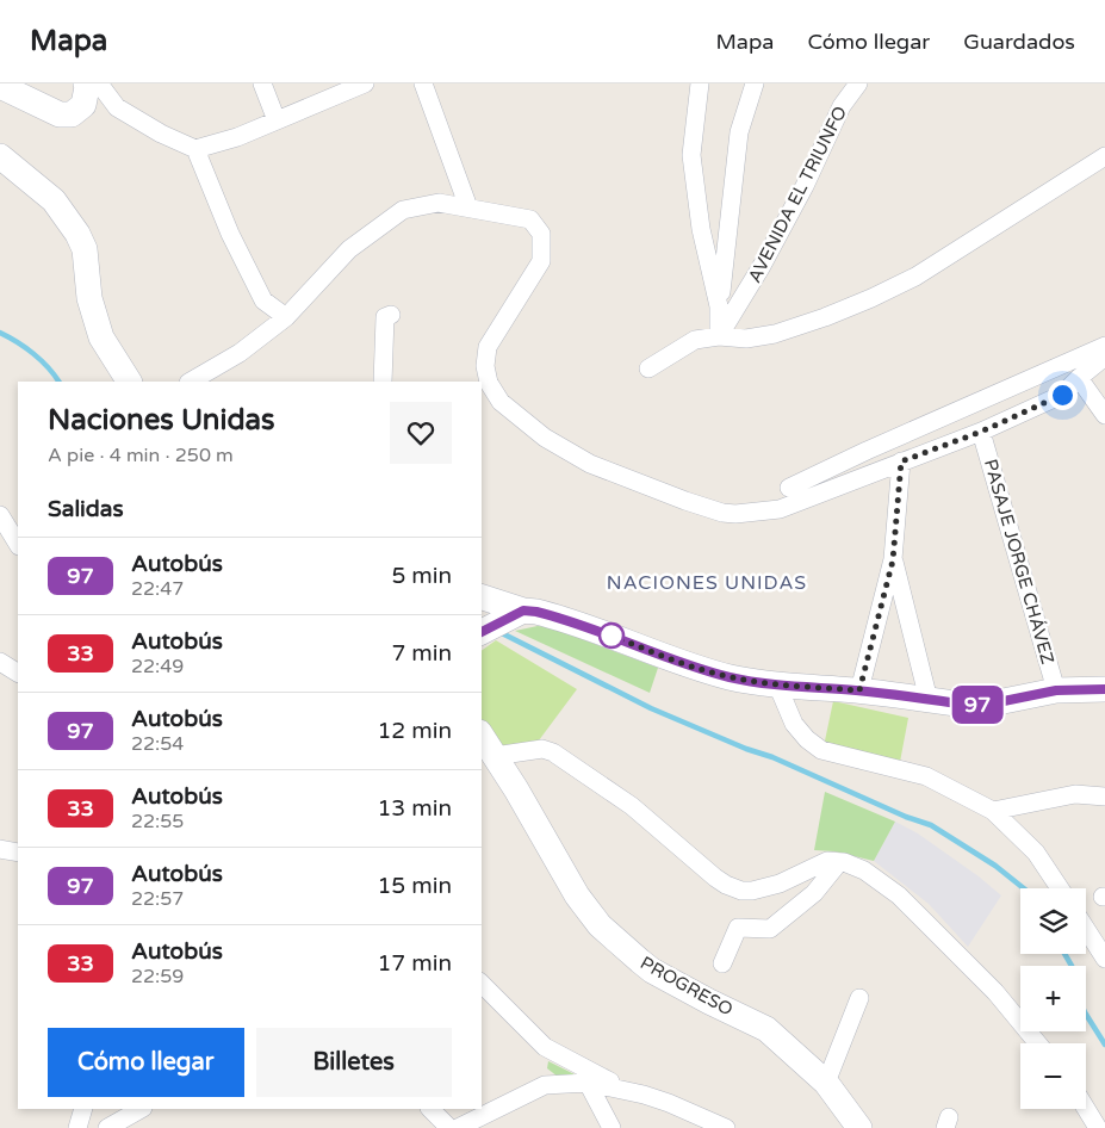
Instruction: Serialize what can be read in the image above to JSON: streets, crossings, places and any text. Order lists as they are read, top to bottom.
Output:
{
  "streets": {
    "main road": ["PROGRESO"],
    "street": ["AVENIDA EL TRIUNFO", "PASAJE JORGE CHÁVEZ"]
  },
  "districts": ["NACIONES UNIDAS"],
  "lines": ["bus line 97"],
  "page": {
    "header": "Mapa",
    "nav": ["Mapa", "Cómo llegar", "Guardados"],
    "on_map": "97",
    "heading": [
      ["Naciones Unidas", "A pie · 4 min · 250 m"],
      "Salidas"
    ],
    "list": [
      {
        "mark": "97",
        "name": "Autobús",
        "note": "22:47",
        "value": "5 min"
      },
      {
        "mark": "33",
        "name": "Autobús",
        "note": "22:49",
        "value": "7 min"
      },
      {
        "mark": "97",
        "name": "Autobús",
        "note": "22:54",
        "value": "12 min"
      },
      {
        "mark": "33",
        "name": "Autobús",
        "note": "22:55",
        "value": "13 min"
      },
      {
        "mark": "97",
        "name": "Autobús",
        "note": "22:57",
        "value": "15 min"
      },
      {
        "mark": "33",
        "name": "Autobús",
        "note": "22:59",
        "value": "17 min"
      }
    ],
    "map_buttons": ["+", "−"],
    "buttons": ["Cómo llegar", "Billetes"]
  }
}
